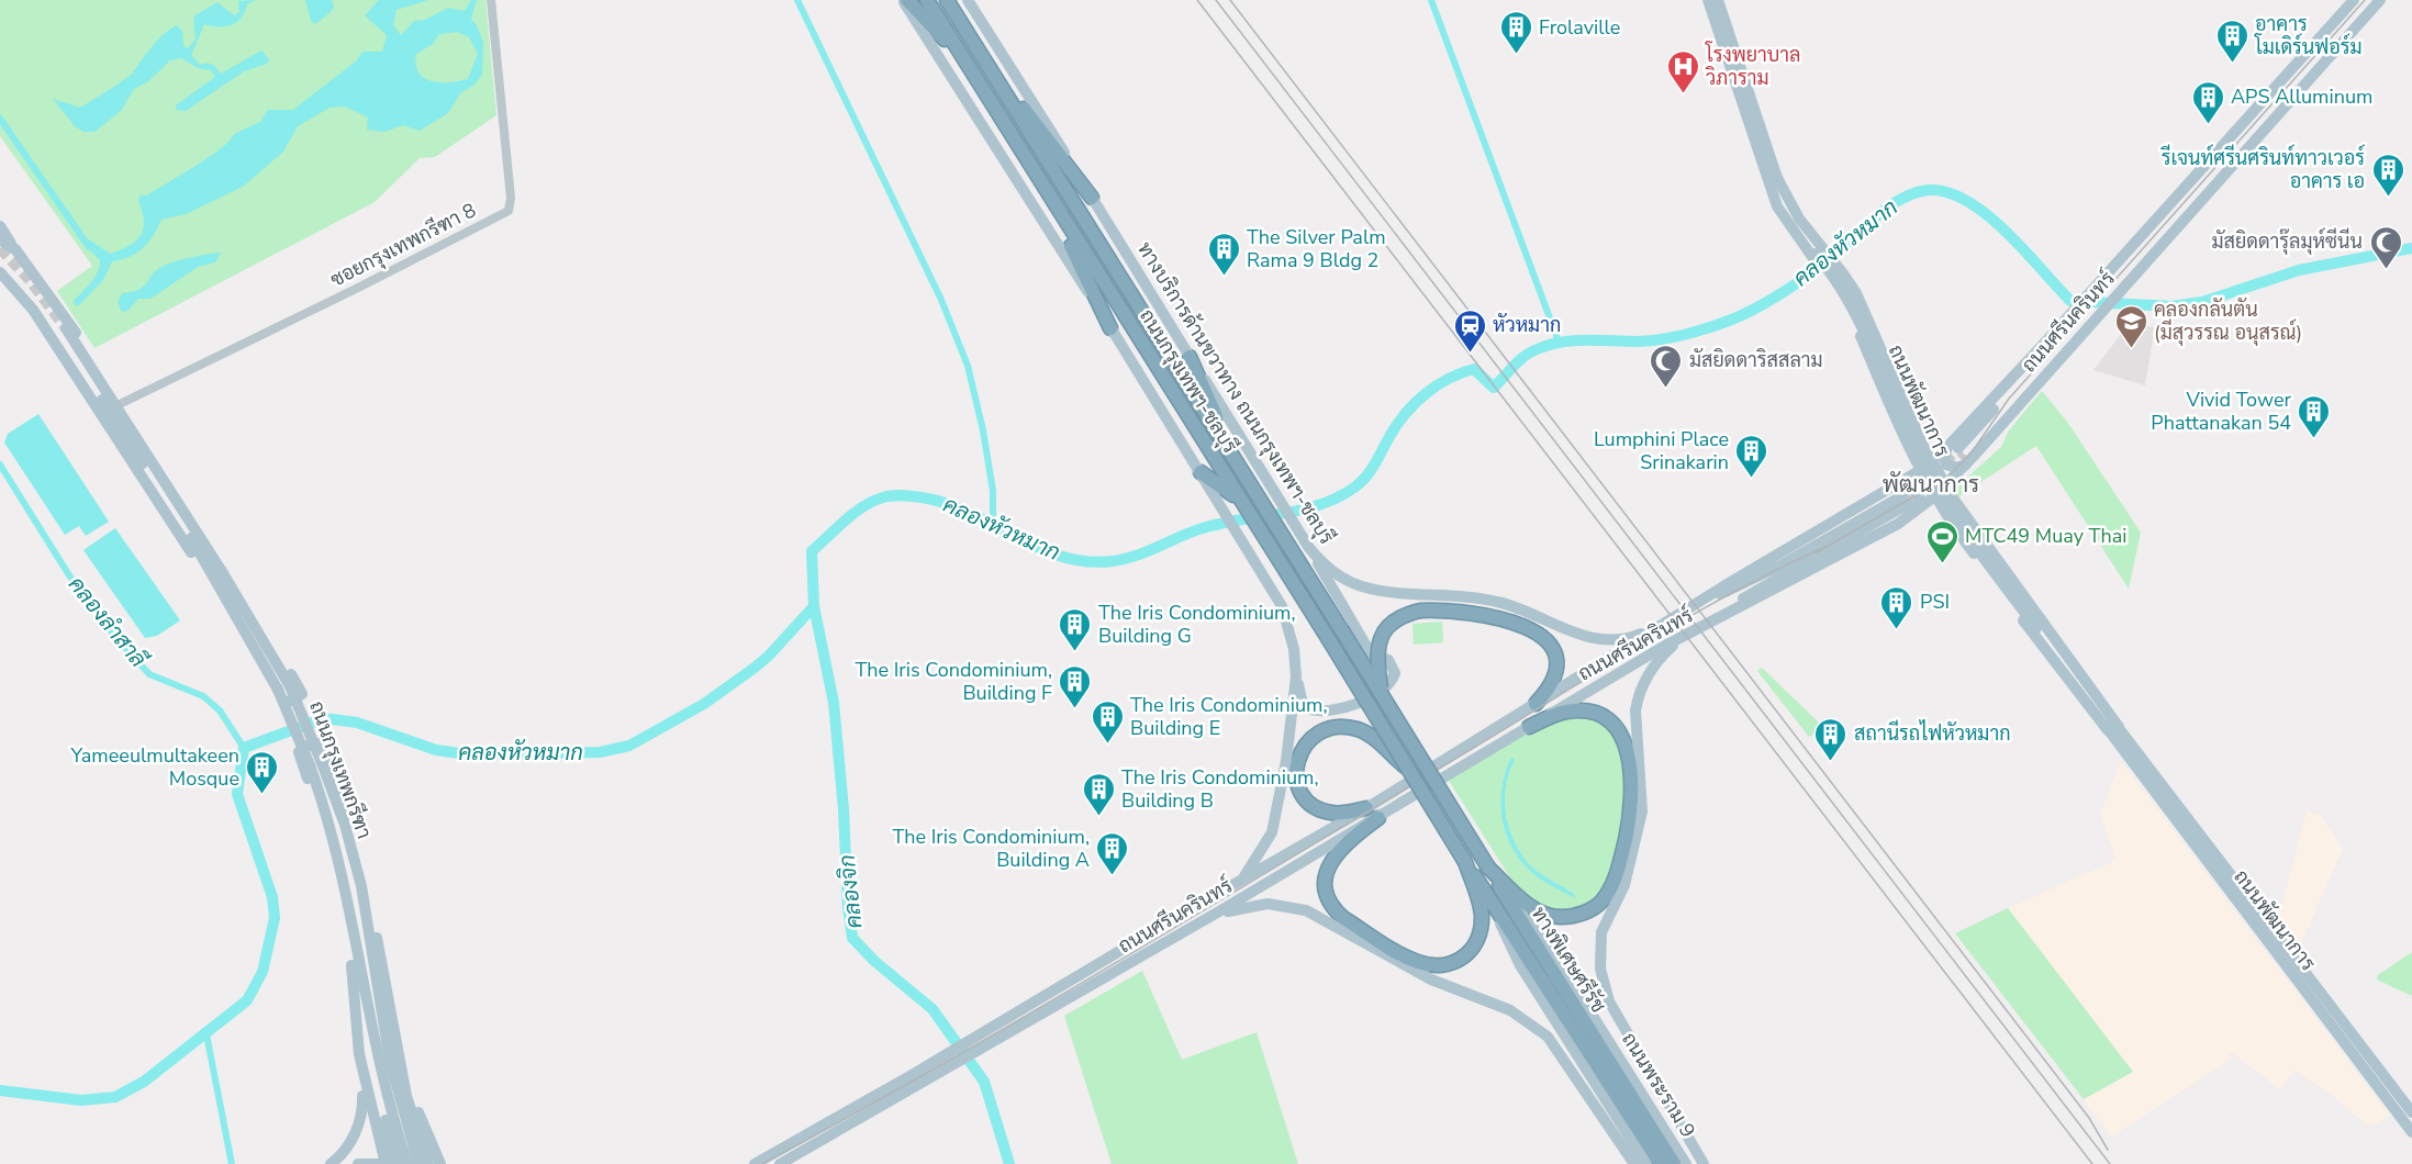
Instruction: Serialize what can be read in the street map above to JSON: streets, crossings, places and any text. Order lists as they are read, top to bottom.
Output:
{
  "streets": {
    "highway": ["ถนนกรุงเทพฯ-ชลบุรี", "ทางพิเศษศรีรัช"],
    "main road": [
      "ถนนศรีนครินทร์",
      "ทางบริการด้านขวาทาง ถนนกรุงเทพฯ-ชลบุรี",
      "ถนนพัฒนาการ",
      "ถนนกรุงเทพกรีฑา",
      "ถนนพระราม 9"
    ],
    "street": ["ซอยกรุงเทพกรีฑา 8"]
  },
  "crossings": [
    ["ซอยกรุงเทพกรีฑา 8", "ถนนกรุงเทพกรีฑา"],
    ["ถนนศรีนครินทร์", "ทางบริการด้านขวาทาง ถนนกรุงเทพฯ-ชลบุรี"],
    ["ถนนศรีนครินทร์", "ถนนพัฒนาการ"],
    ["ถนนกรุงเทพฯ-ชลบุรี", "ทางพิเศษศรีรัช"],
    ["ทางพิเศษศรีรัช", "ถนนพระราม 9"]
  ],
  "districts": ["พัฒนาการ"],
  "water": ["คลองหัวหมาก", "คลองลำสาลี", "คลองจิก"],
  "places": {
    "building": [
      "Frolaville",
      "อาคาร โมเดิร์นฟอร์ม",
      "APS Alluminum",
      "รีเจนท์ศรีนศรินท์ทาวเวอร์ อาคาร เอ",
      "The Silver Palm Rama 9 Bldg 2",
      "Vivid Tower Phattanakan 54",
      "Lumphini Place Srinakarin",
      "PSI",
      "The Iris Condominium, Building G",
      "The Iris Condominium, Building F",
      "The Iris Condominium, Building E",
      "สถานีรถไฟหัวหมาก",
      "Yameeulmultakeen Mosque",
      "The Iris Condominium, Building B",
      "The Iris Condominium, Building A"
    ],
    "hospital": ["โรงพยาบาล วิภาราม"],
    "mosque": ["มัสยิดดารุ๊ลมุห์ซีนีน", "มัสยิดดาริสสลาม"],
    "school or university": ["คลองกลันตัน (มีสุวรรณ อนุสรณ์)"],
    "station": ["หัวหมาก"],
    "sports": ["MTC49 Muay Thai"]
  }
}
